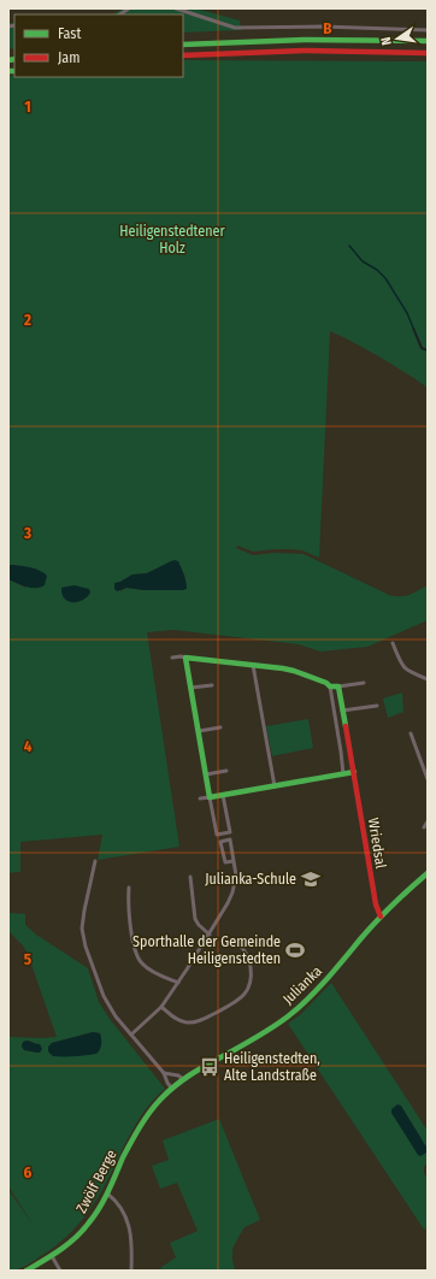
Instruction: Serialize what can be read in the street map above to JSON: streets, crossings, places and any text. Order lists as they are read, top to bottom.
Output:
{
  "streets": {
    "main road": ["Wriedsal", "Julianka", "Zwölf Berge"]
  },
  "crossings": [
    ["Wriedsal", "Julianka"],
    ["Julianka", "Zwölf Berge"]
  ],
  "parks": ["Heiligenstedtener Holz"],
  "places": {
    "school or university": ["Julianka-Schule"],
    "sports": ["Sporthalle der Gemeinde Heiligenstedten"],
    "bus stop": ["Heiligenstedten, Alte Landstraße"]
  },
  "legend": ["Fast", "Jam"],
  "north": "left",
  "grid": {
    "columns": ["B"],
    "rows": [
      "1",
      "2",
      "3",
      "4",
      "5",
      "6"
    ]
  }
}
